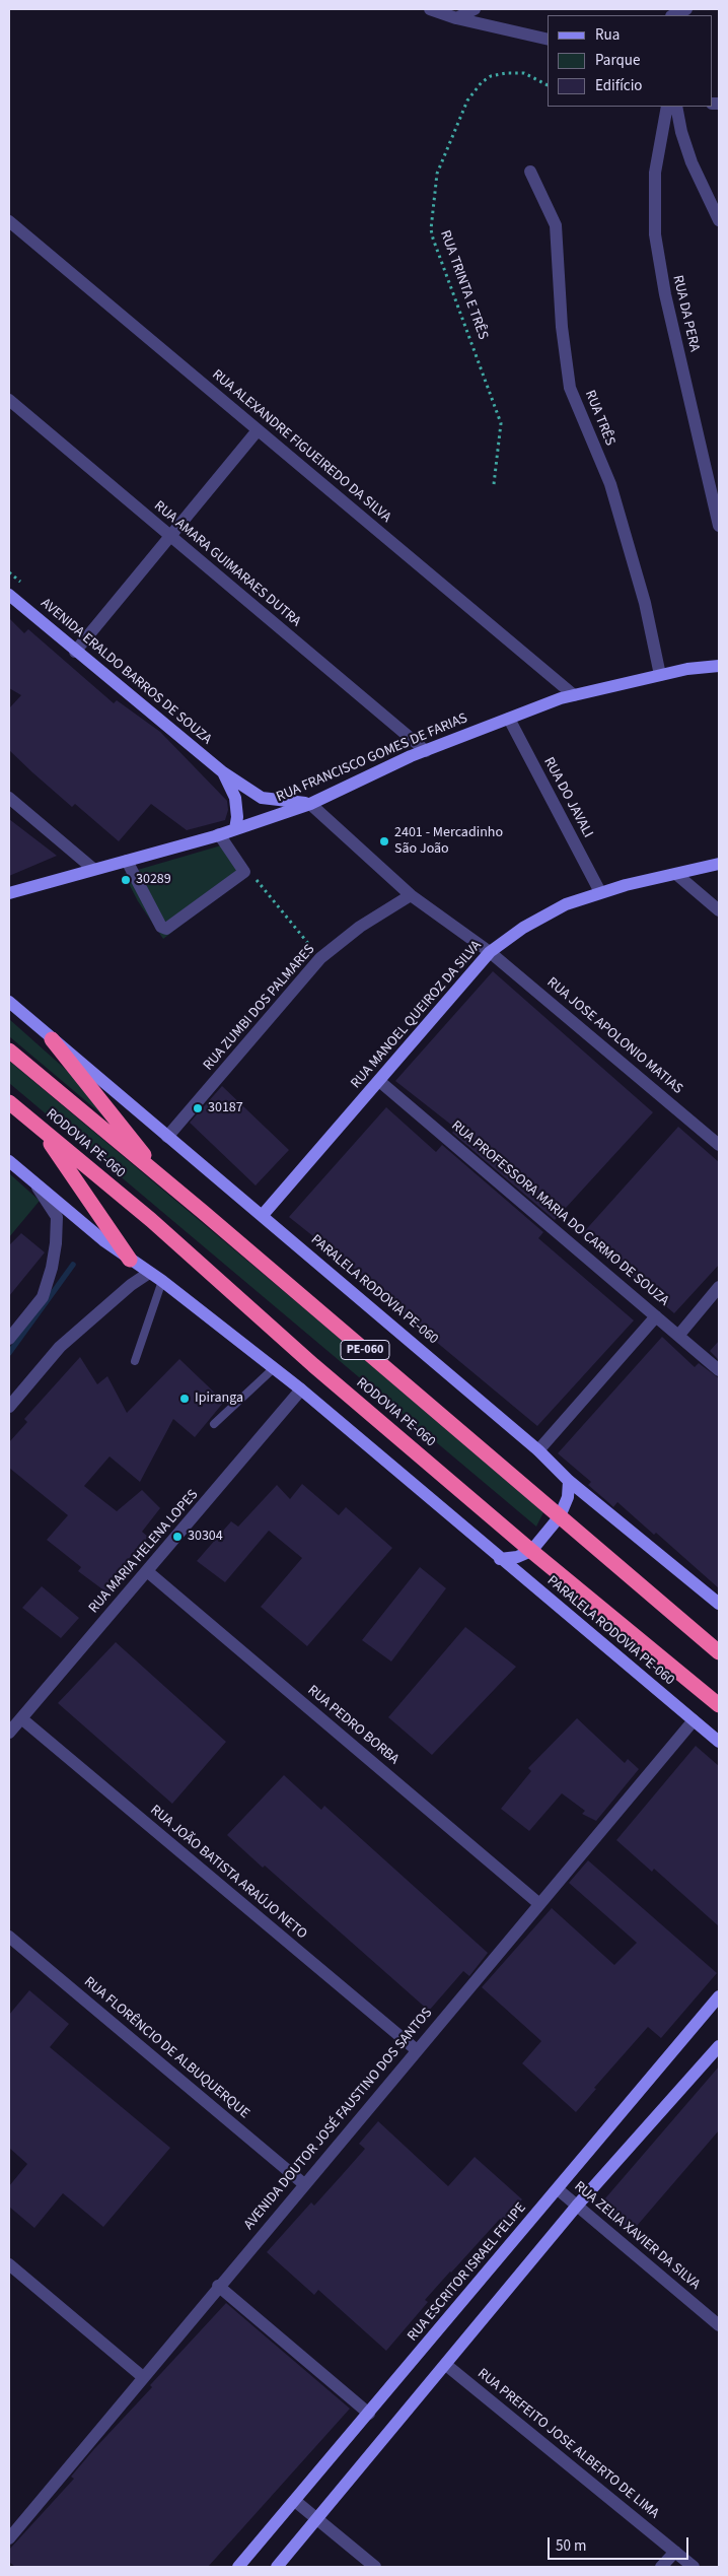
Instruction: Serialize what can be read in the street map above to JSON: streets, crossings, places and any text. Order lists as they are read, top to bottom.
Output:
{
  "streets": {
    "highway": ["RODOVIA PE-060", "PE-060"],
    "street": [
      "RUA DA PERA",
      "RUA TRÊS",
      "RUA ALEXANDRE FIGUEIREDO DA SILVA",
      "RUA AMARA GUIMARAES DUTRA",
      "AVENIDA ERALDO BARROS DE SOUZA",
      "RUA FRANCISCO GOMES DE FARIAS",
      "RUA DO JAVALI",
      "RUA ZUMBI DOS PALMARES",
      "RUA MANOEL QUEIROZ DA SILVA",
      "RUA JOSE APOLONIO MATIAS",
      "RUA PROFESSORA MARIA DO CARMO DE SOUZA",
      "PARALELA RODOVIA PE-060",
      "RUA MARIA HELENA LOPES",
      "RUA PEDRO BORBA",
      "RUA JOÃO BATISTA ARAÚJO NETO",
      "RUA FLORÊNCIO DE ALBUQUERQUE",
      "AVENIDA DOUTOR JOSÉ FAUSTINO DOS SANTOS",
      "RUA ZELIA XAVIER DA SILVA",
      "RUA ESCRITOR ISRAEL FELIPE",
      "RUA PREFEITO JOSE ALBERTO DE LIMA"
    ],
    "path": ["RUA TRINTA E TRÊS"]
  },
  "crossings": [
    ["RUA TRÊS", "RUA FRANCISCO GOMES DE FARIAS"],
    ["RUA ALEXANDRE FIGUEIREDO DA SILVA", "RUA FRANCISCO GOMES DE FARIAS"],
    ["RUA AMARA GUIMARAES DUTRA", "RUA FRANCISCO GOMES DE FARIAS"],
    ["AVENIDA ERALDO BARROS DE SOUZA", "RUA FRANCISCO GOMES DE FARIAS"],
    ["AVENIDA ERALDO BARROS DE SOUZA", "RUA JOSE APOLONIO MATIAS"],
    ["RUA FRANCISCO GOMES DE FARIAS", "RUA DO JAVALI"],
    ["RUA FRANCISCO GOMES DE FARIAS", "RUA JOSE APOLONIO MATIAS"],
    ["RUA DO JAVALI", "RUA MANOEL QUEIROZ DA SILVA"],
    ["RUA ZUMBI DOS PALMARES", "RUA JOSE APOLONIO MATIAS"],
    ["RUA ZUMBI DOS PALMARES", "PARALELA RODOVIA PE-060"],
    ["RUA MANOEL QUEIROZ DA SILVA", "RUA JOSE APOLONIO MATIAS"],
    ["RUA MANOEL QUEIROZ DA SILVA", "RUA PROFESSORA MARIA DO CARMO DE SOUZA"],
    ["RUA MANOEL QUEIROZ DA SILVA", "PARALELA RODOVIA PE-060"],
    ["PARALELA RODOVIA PE-060", "RUA MARIA HELENA LOPES"],
    ["PARALELA RODOVIA PE-060", "AVENIDA DOUTOR JOSÉ FAUSTINO DOS SANTOS"],
    ["RUA MARIA HELENA LOPES", "RUA PEDRO BORBA"],
    ["RUA MARIA HELENA LOPES", "RUA JOÃO BATISTA ARAÚJO NETO"],
    ["RUA PEDRO BORBA", "AVENIDA DOUTOR JOSÉ FAUSTINO DOS SANTOS"],
    ["RUA JOÃO BATISTA ARAÚJO NETO", "AVENIDA DOUTOR JOSÉ FAUSTINO DOS SANTOS"],
    ["RUA FLORÊNCIO DE ALBUQUERQUE", "AVENIDA DOUTOR JOSÉ FAUSTINO DOS SANTOS"],
    ["RUA ZELIA XAVIER DA SILVA", "RUA ESCRITOR ISRAEL FELIPE"]
  ],
  "places": [
    "2401 - Mercadinho São João",
    "30289",
    "30187",
    "Ipiranga",
    "30304"
  ],
  "legend": ["Rua", "Parque", "Edifício"],
  "scale_bar": "50 m"
}
